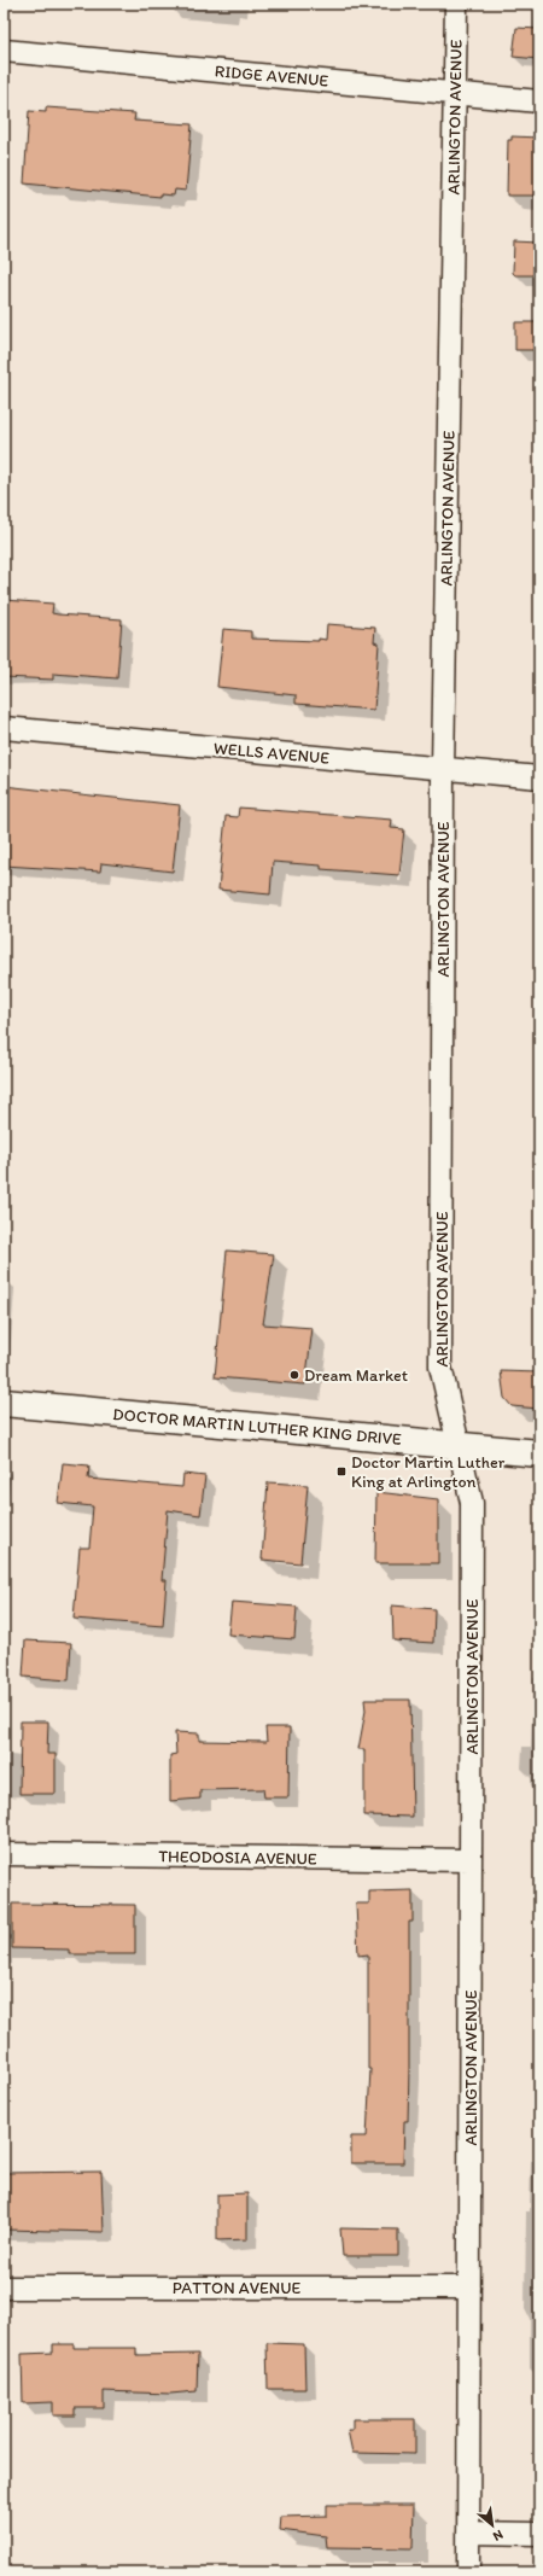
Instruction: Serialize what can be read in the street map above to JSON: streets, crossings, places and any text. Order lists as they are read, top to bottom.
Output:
{
  "streets": {
    "main road": ["DOCTOR MARTIN LUTHER KING DRIVE"],
    "street": [
      "RIDGE AVENUE",
      "ARLINGTON AVENUE",
      "WELLS AVENUE",
      "THEODOSIA AVENUE",
      "PATTON AVENUE"
    ]
  },
  "crossings": [
    ["RIDGE AVENUE", "ARLINGTON AVENUE"],
    ["ARLINGTON AVENUE", "WELLS AVENUE"],
    ["ARLINGTON AVENUE", "DOCTOR MARTIN LUTHER KING DRIVE"],
    ["ARLINGTON AVENUE", "THEODOSIA AVENUE"],
    ["ARLINGTON AVENUE", "PATTON AVENUE"]
  ],
  "places": {
    "other": ["Dream Market"],
    "transit": ["Doctor Martin Luther King at Arlington"]
  },
  "north": "bottom right"
}
